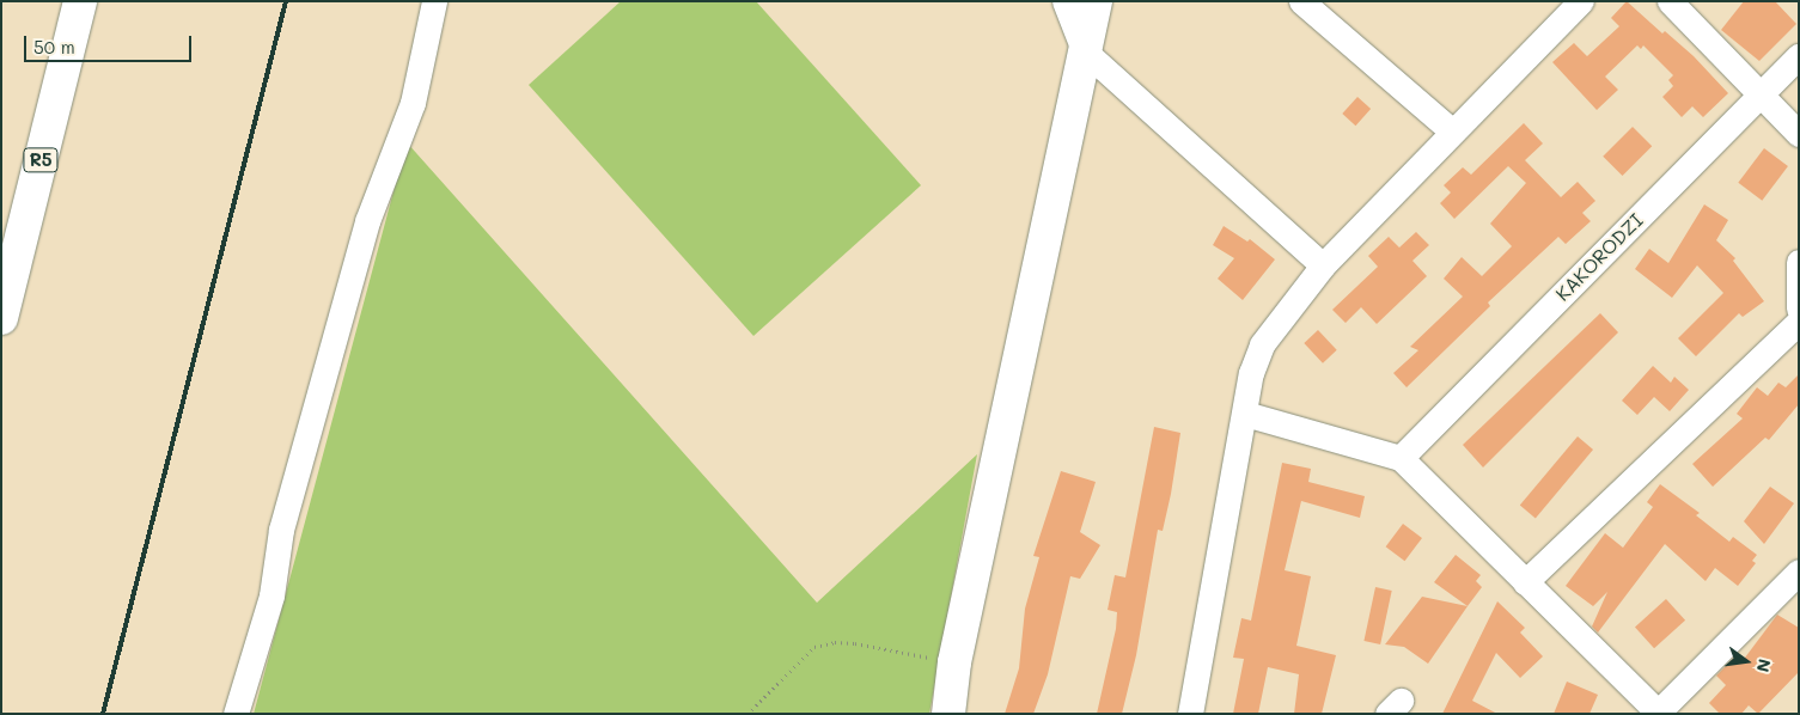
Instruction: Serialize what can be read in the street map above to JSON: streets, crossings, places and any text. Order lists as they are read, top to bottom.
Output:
{
  "streets": {
    "main road": ["R5"],
    "street": ["KAKORODZI"]
  },
  "scale_bar": "50 m",
  "north": "right"
}
